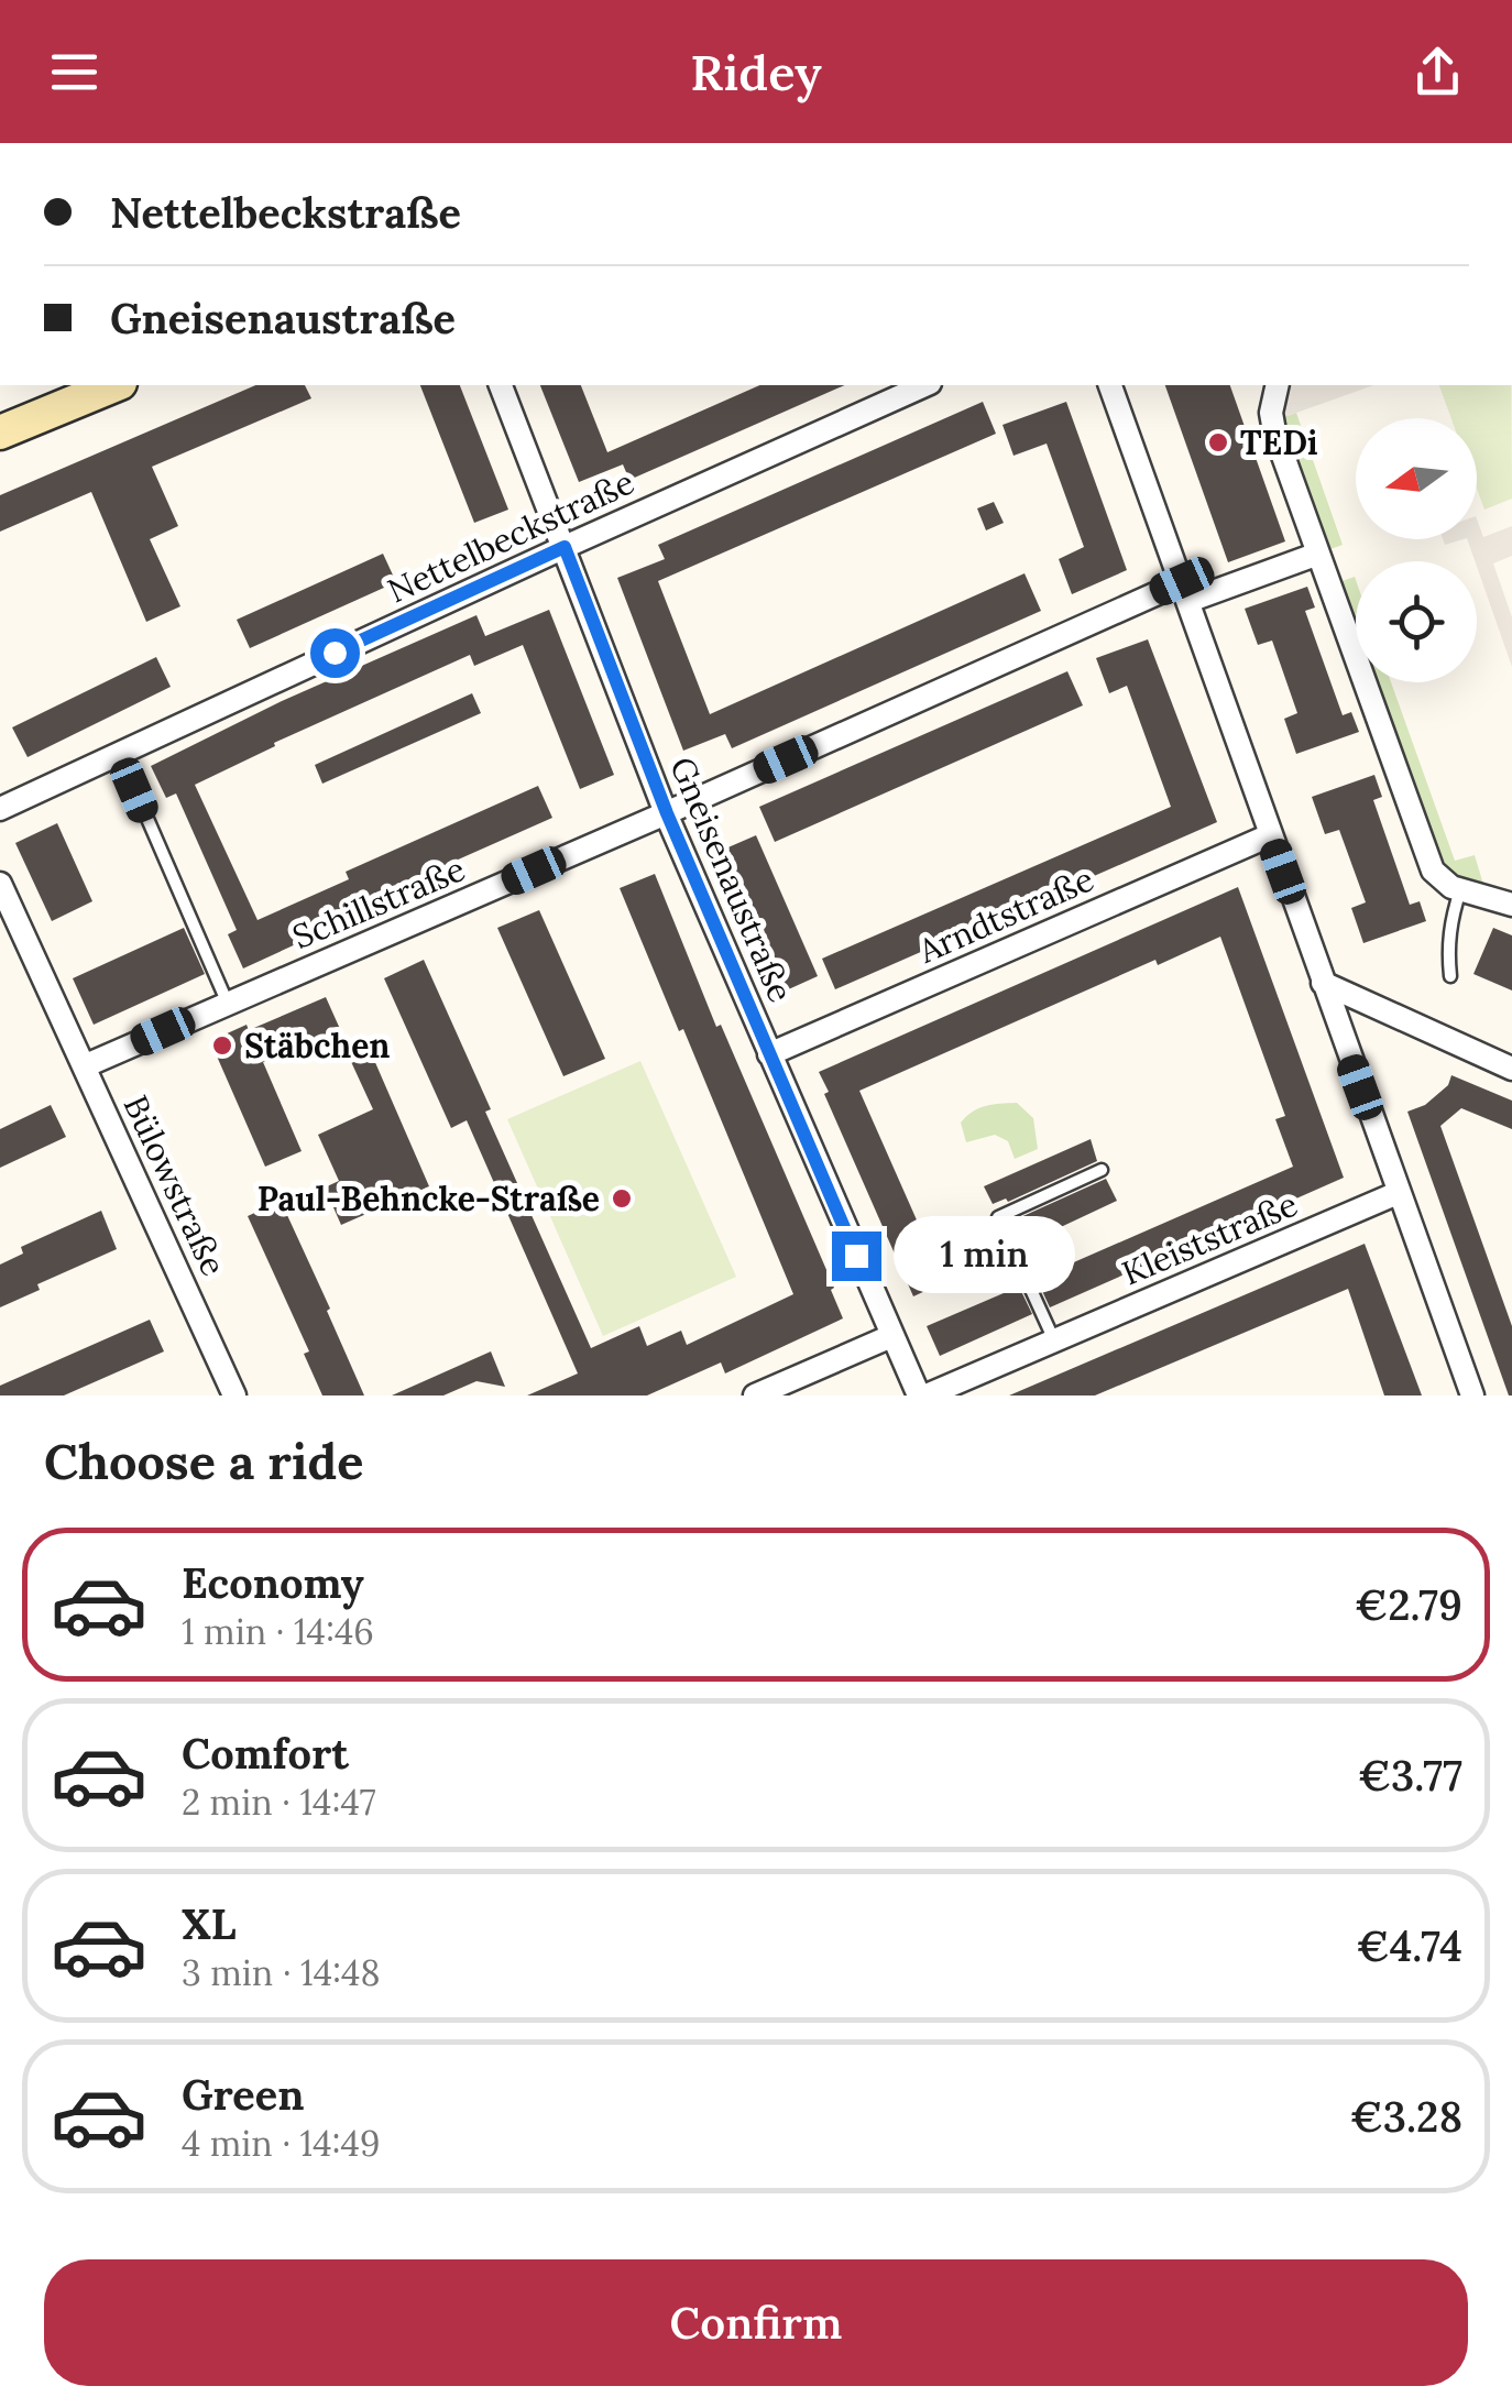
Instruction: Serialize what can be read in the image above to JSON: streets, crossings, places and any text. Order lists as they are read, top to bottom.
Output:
{
  "streets": {
    "street": [
      "Nettelbeckstraße",
      "Gneisenaustraße",
      "Schillstraße",
      "Arndtstraße",
      "Bülowstraße",
      "Kleiststraße"
    ]
  },
  "crossings": [
    ["Nettelbeckstraße", "Gneisenaustraße"],
    ["Gneisenaustraße", "Schillstraße"],
    ["Gneisenaustraße", "Arndtstraße"],
    ["Gneisenaustraße", "Kleiststraße"],
    ["Schillstraße", "Bülowstraße"]
  ],
  "places": ["TEDi", "Stäbchen", "Paul-Behncke-Straße"],
  "north": "left",
  "page": {
    "header": "Ridey",
    "banner": ["Nettelbeckstraße", "Gneisenaustraße"],
    "bubble": "1 min",
    "heading": "Choose a ride",
    "list": [
      {
        "name": "Economy",
        "note": "1 min · 14:46",
        "value": "€2.79"
      },
      {
        "name": "Comfort",
        "note": "2 min · 14:47",
        "value": "€3.77"
      },
      {
        "name": "XL",
        "note": "3 min · 14:48",
        "value": "€4.74"
      },
      {
        "name": "Green",
        "note": "4 min · 14:49",
        "value": "€3.28"
      }
    ],
    "buttons": "Confirm"
  }
}
